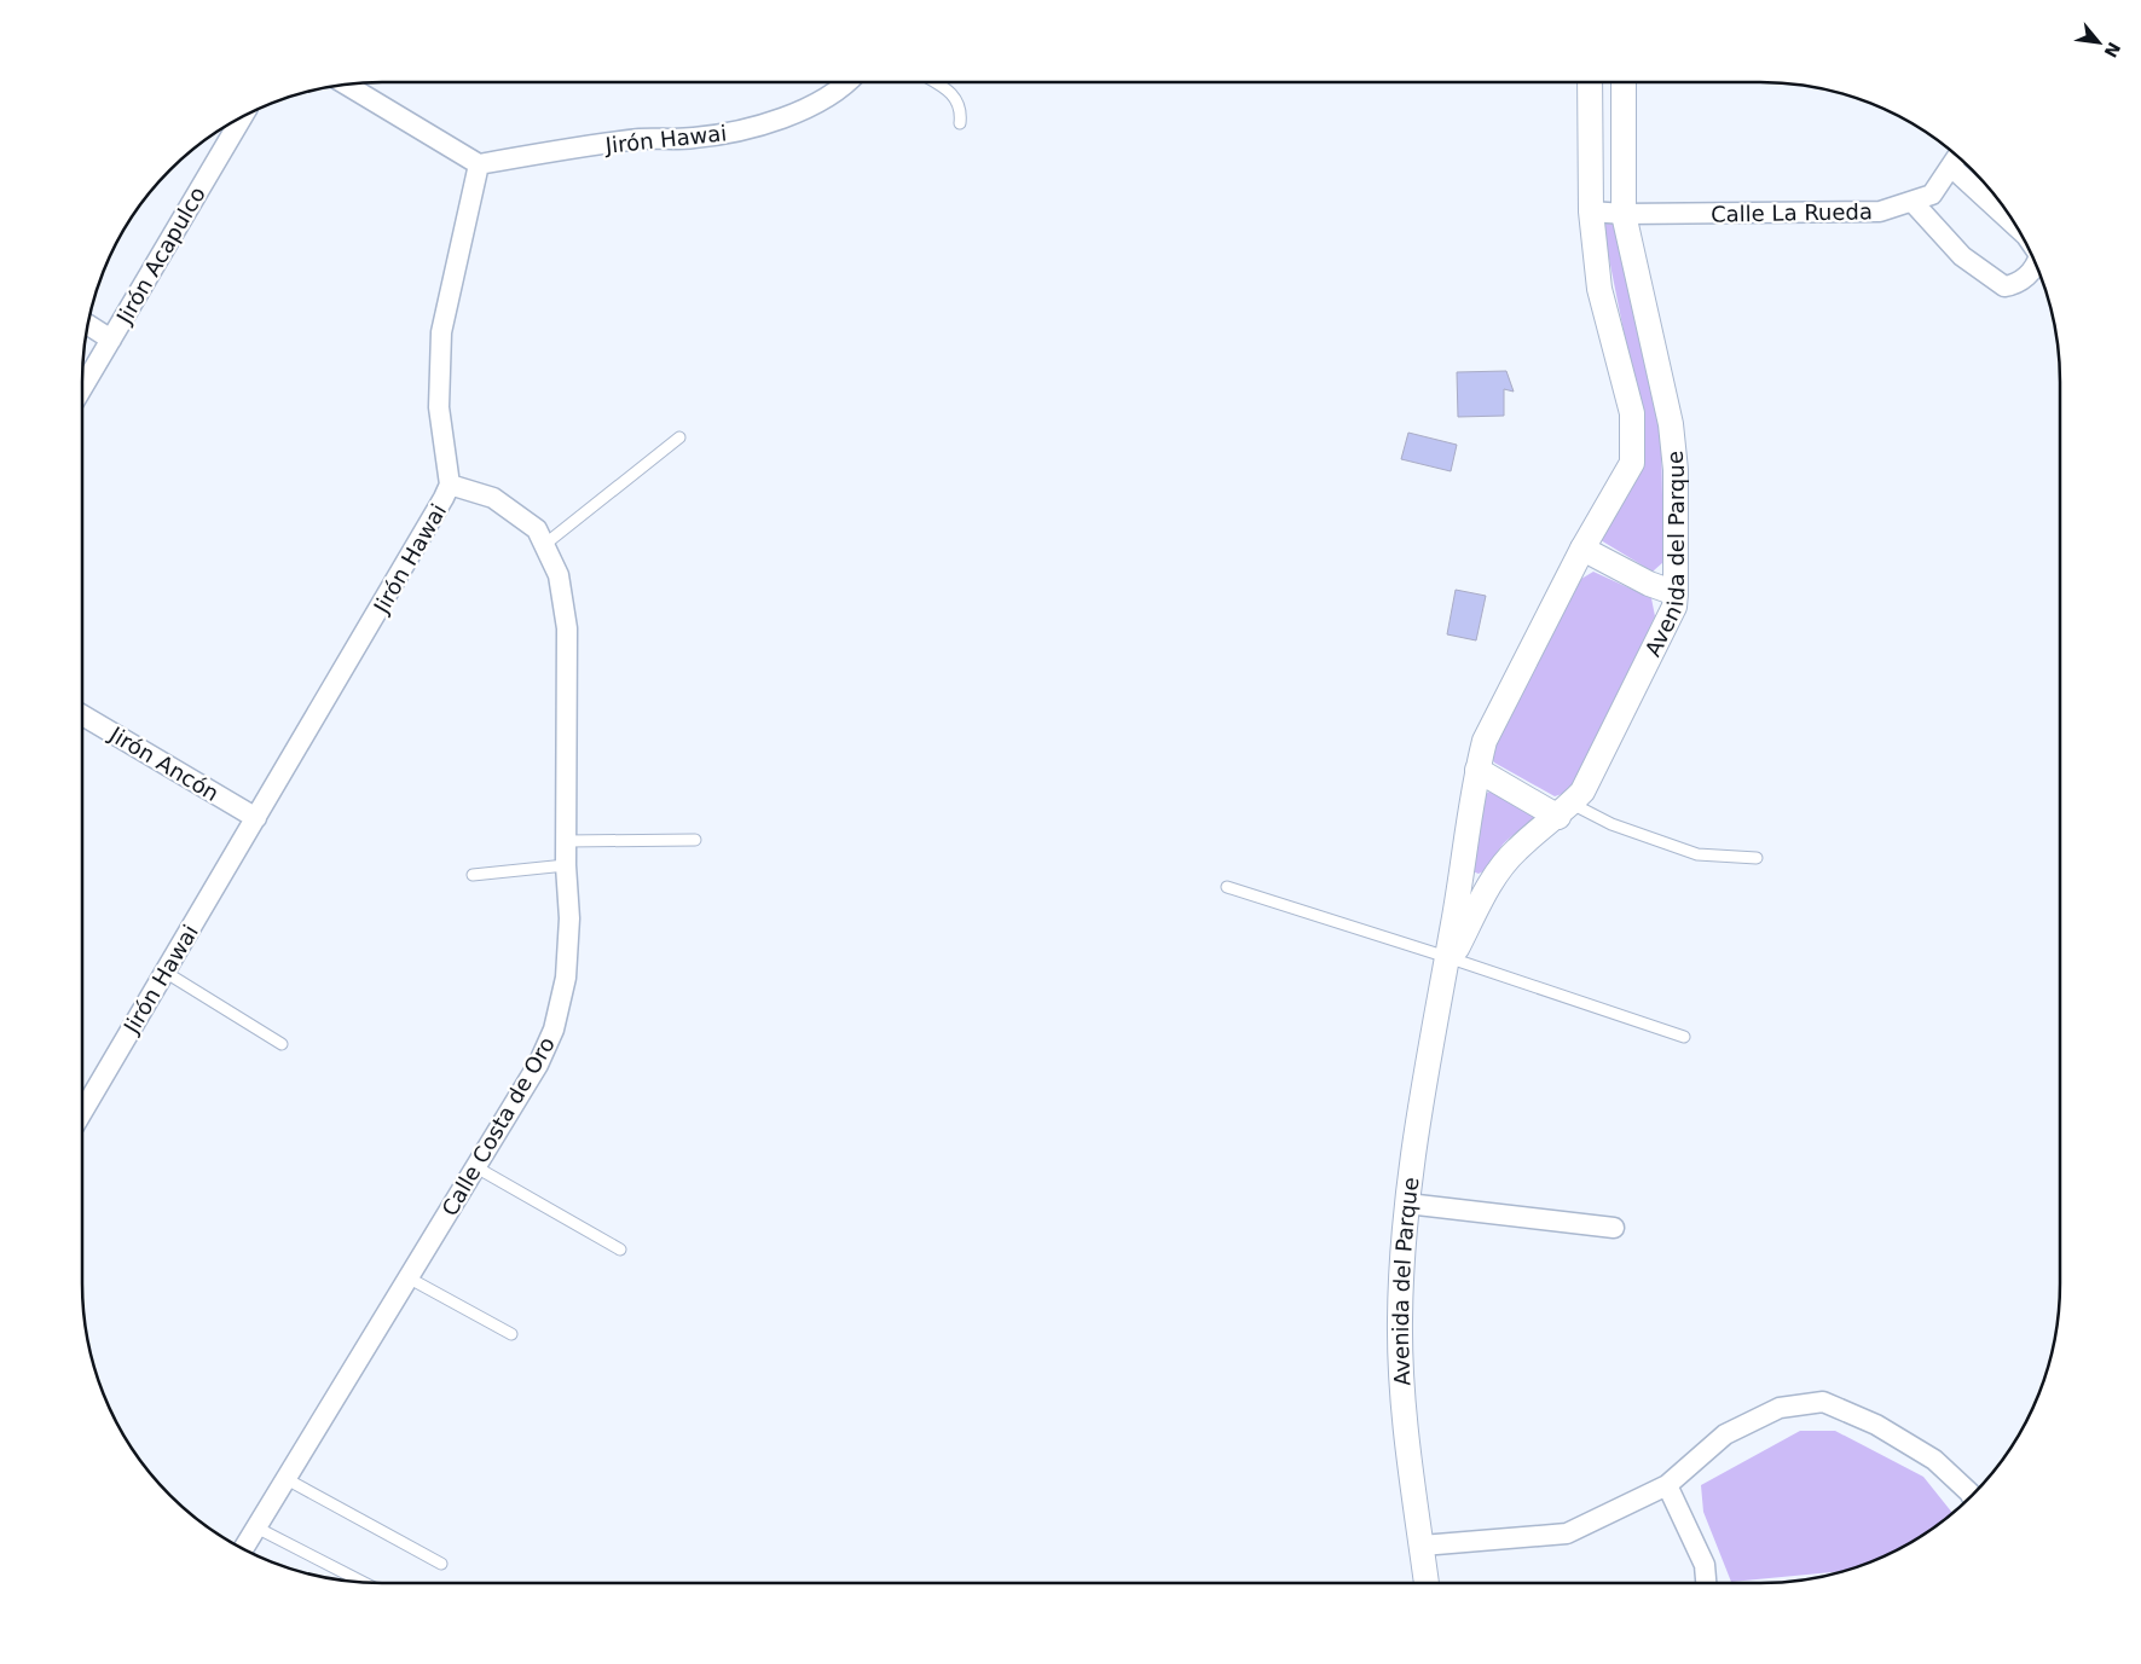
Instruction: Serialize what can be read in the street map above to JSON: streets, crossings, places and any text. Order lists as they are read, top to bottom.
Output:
{
  "streets": {
    "street": [
      "Jirón Hawai",
      "Calle La Rueda",
      "Jirón Acapulco",
      "Avenida del Parque",
      "Jirón Ancón",
      "Calle Costa de Oro"
    ]
  },
  "crossings": [
    ["Jirón Hawai", "Jirón Ancón"],
    ["Jirón Hawai", "Calle Costa de Oro"],
    ["Calle La Rueda", "Avenida del Parque"]
  ],
  "north": "bottom right"
}
